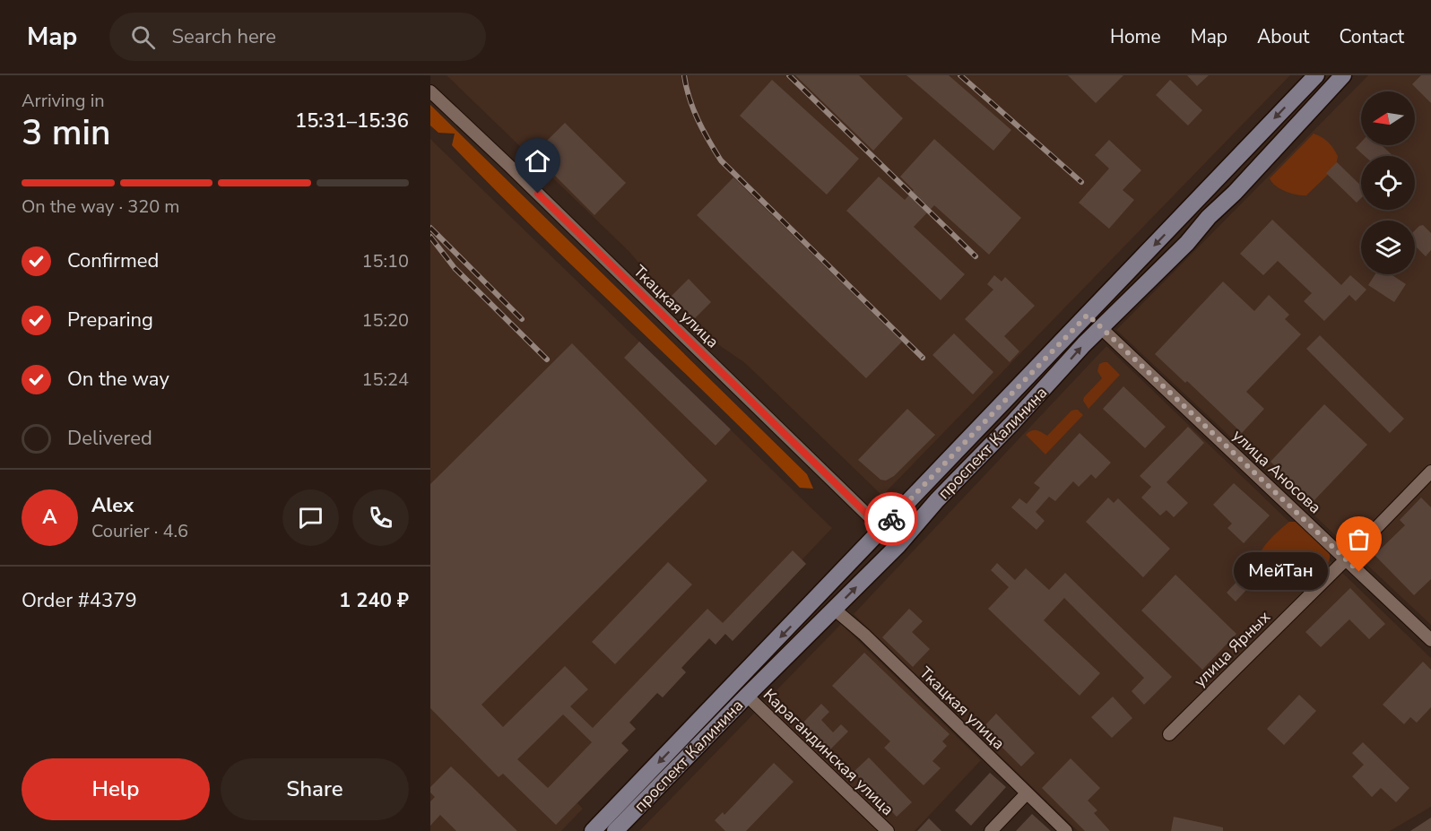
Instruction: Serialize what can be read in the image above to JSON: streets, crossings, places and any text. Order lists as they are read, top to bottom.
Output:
{
  "streets": {
    "main road": ["проспект Калинина"],
    "street": [
      "Ткацкая улица",
      "улица Аносова",
      "улица Ярных",
      "Карагандинская улица"
    ]
  },
  "crossings": [
    ["Ткацкая улица", "проспект Калинина"],
    ["проспект Калинина", "улица Аносова"],
    ["проспект Калинина", "Карагандинская улица"],
    ["улица Аносова", "улица Ярных"]
  ],
  "places": ["МейТан"],
  "north": "left",
  "page": {
    "header": "Map",
    "search": "Search here",
    "nav": [
      "Home",
      "Map",
      "About",
      "Contact"
    ],
    "heading": ["3 min", "Arriving in", "15:31–15:36"],
    "panel": [
      "Alex",
      "Courier · 4.6",
      "Order #4379",
      "1 240 ₽"
    ],
    "bar": "On the way · 320 m",
    "list": [
      ["Confirmed", "15:10"],
      ["Preparing", "15:20"],
      ["On the way", "15:24"],
      "Delivered"
    ],
    "round": "A",
    "bubble": "МейТан",
    "buttons": ["Help", "Share"]
  }
}
